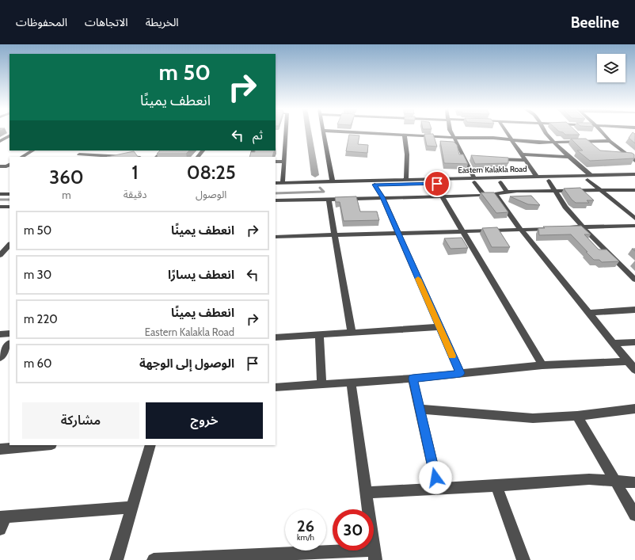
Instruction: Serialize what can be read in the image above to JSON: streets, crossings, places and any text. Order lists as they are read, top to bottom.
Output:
{
  "streets": {
    "street": ["Eastern Kalakla Road"]
  },
  "page": {
    "header": "Beeline",
    "nav": ["الخريطة", "الاتجاهات", "المحفوظات"],
    "turn": ["50 m", "انعطف يمينًا"],
    "then": "ثم",
    "eta": [
      "08:25",
      "الوصول",
      "1",
      "دقيقة",
      "360",
      "m"
    ],
    "list": [
      {
        "name": "انعطف يمينًا",
        "value": "50 m"
      },
      {
        "name": "انعطف يسارًا",
        "value": "30 m"
      },
      {
        "name": "انعطف يمينًا",
        "note": "Eastern Kalakla Road",
        "value": "220 m"
      },
      {
        "name": "الوصول إلى الوجهة",
        "value": "60 m"
      }
    ],
    "buttons": ["خروج", "مشاركة"],
    "speed": "26 km/h",
    "limit": "30"
  }
}
